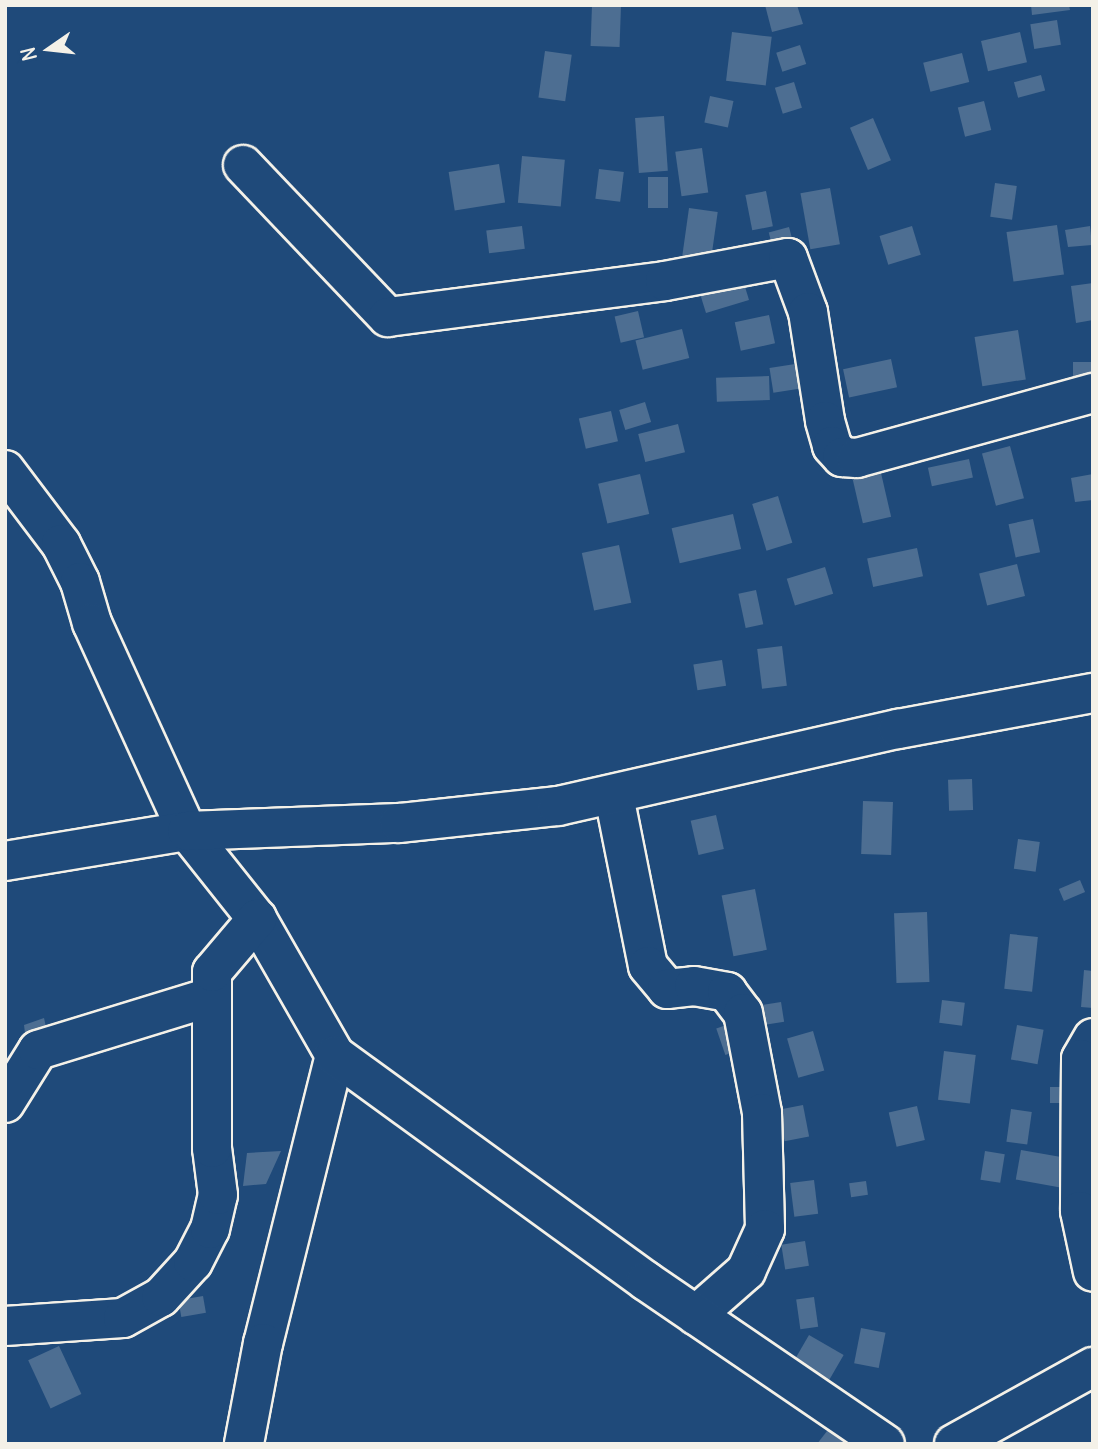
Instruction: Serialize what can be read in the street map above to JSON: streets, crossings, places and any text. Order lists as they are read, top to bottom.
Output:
{
  "north": "left"
}
